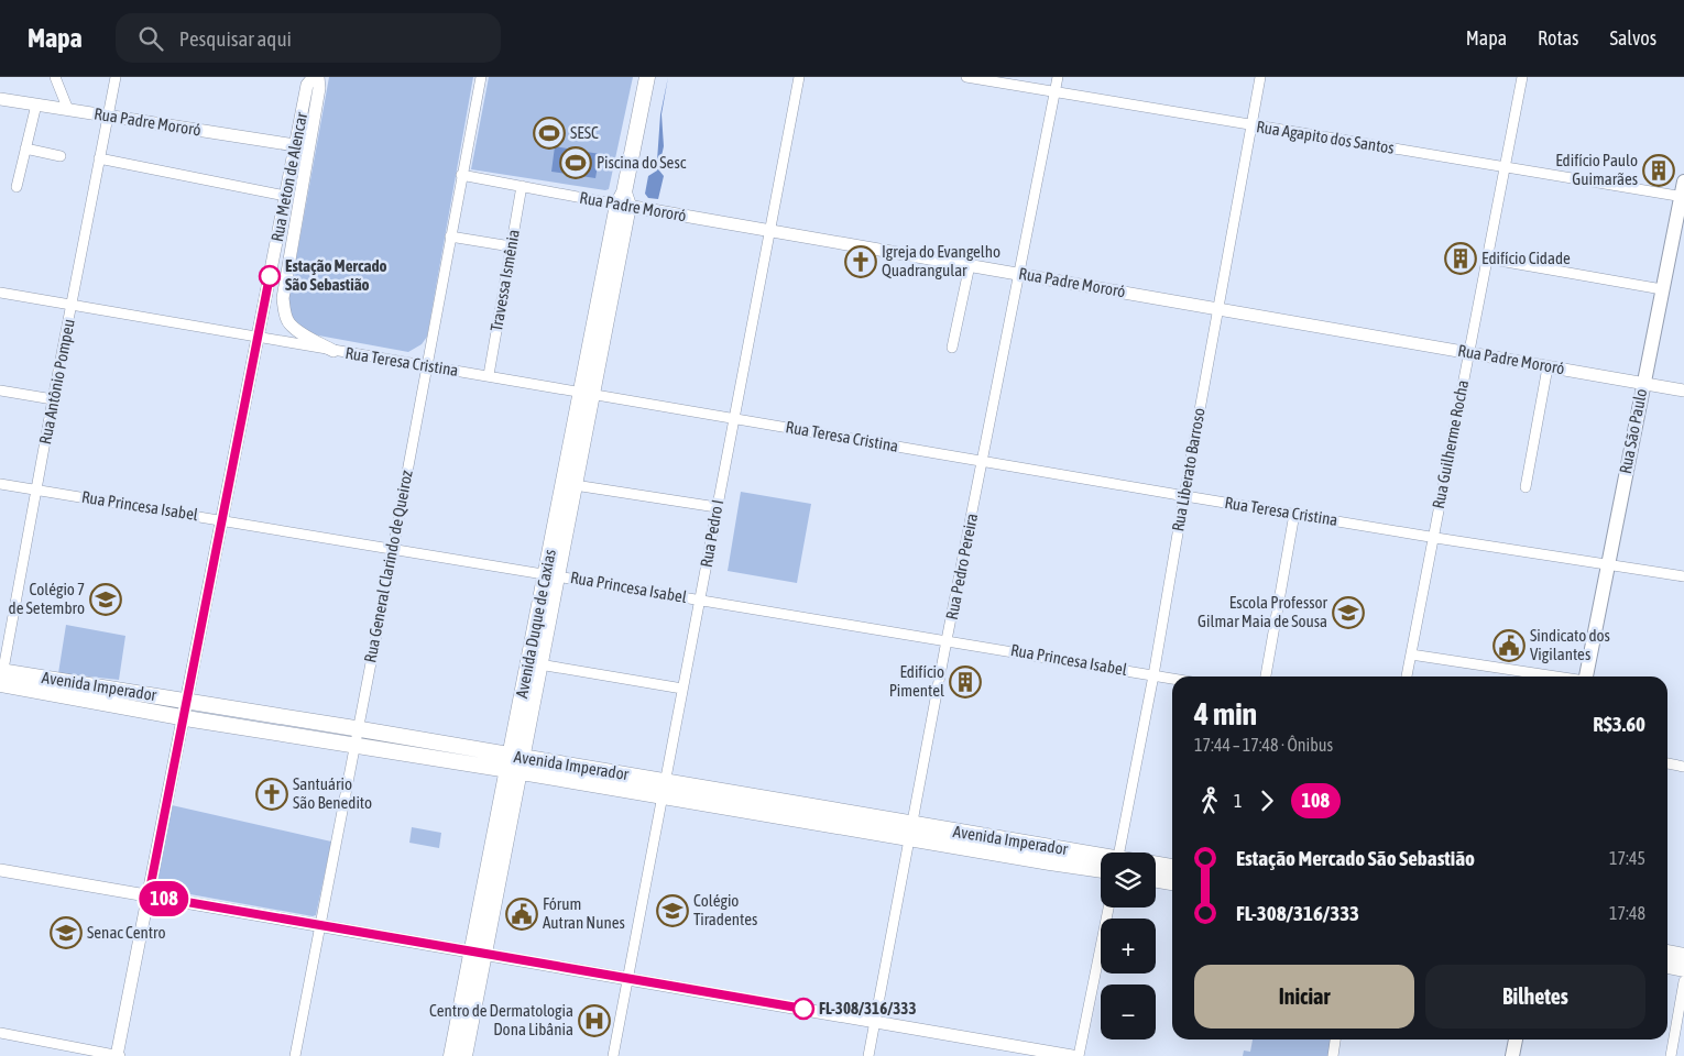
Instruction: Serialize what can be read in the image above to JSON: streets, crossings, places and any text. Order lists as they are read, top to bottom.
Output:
{
  "streets": {
    "main road": ["Rua São Paulo", "Avenida Duque de Caxias", "Avenida Imperador"],
    "street": [
      "Rua Padre Mororó",
      "Rua Agapito dos Santos",
      "Rua Meton de Alencar",
      "Travessa Ismênia",
      "Rua Teresa Cristina",
      "Rua Antônio Pompeu",
      "Rua Guilherme Rocha",
      "Rua Liberato Barroso",
      "Rua Princesa Isabel",
      "Rua Pedro I",
      "Rua General Clarindo de Queiroz",
      "Rua Pedro Pereira"
    ]
  },
  "crossings": [
    ["Rua Padre Mororó", "Rua Meton de Alencar"],
    ["Rua Padre Mororó", "Travessa Ismênia"],
    ["Rua Padre Mororó", "Rua Antônio Pompeu"],
    ["Rua Padre Mororó", "Rua São Paulo"],
    ["Rua Padre Mororó", "Rua Guilherme Rocha"],
    ["Rua Padre Mororó", "Rua Liberato Barroso"],
    ["Rua Padre Mororó", "Rua Pedro I"],
    ["Rua Padre Mororó", "Rua General Clarindo de Queiroz"],
    ["Rua Padre Mororó", "Rua Pedro Pereira"],
    ["Rua Padre Mororó", "Avenida Duque de Caxias"],
    ["Rua Agapito dos Santos", "Rua São Paulo"],
    ["Rua Agapito dos Santos", "Rua Guilherme Rocha"],
    ["Rua Agapito dos Santos", "Rua Liberato Barroso"],
    ["Rua Agapito dos Santos", "Rua Pedro Pereira"],
    ["Rua Meton de Alencar", "Rua Teresa Cristina"],
    ["Rua Meton de Alencar", "Rua Princesa Isabel"],
    ["Rua Meton de Alencar", "Avenida Imperador"],
    ["Travessa Ismênia", "Rua Teresa Cristina"],
    ["Rua Teresa Cristina", "Rua Antônio Pompeu"],
    ["Rua Teresa Cristina", "Rua São Paulo"],
    ["Rua Teresa Cristina", "Rua Guilherme Rocha"],
    ["Rua Teresa Cristina", "Rua Liberato Barroso"],
    ["Rua Teresa Cristina", "Rua Pedro I"],
    ["Rua Teresa Cristina", "Rua General Clarindo de Queiroz"],
    ["Rua Teresa Cristina", "Rua Pedro Pereira"],
    ["Rua Teresa Cristina", "Avenida Duque de Caxias"],
    ["Rua Antônio Pompeu", "Rua Princesa Isabel"],
    ["Rua Antônio Pompeu", "Avenida Imperador"],
    ["Rua Liberato Barroso", "Rua Princesa Isabel"],
    ["Rua Princesa Isabel", "Rua Pedro I"],
    ["Rua Princesa Isabel", "Rua General Clarindo de Queiroz"],
    ["Rua Princesa Isabel", "Rua Pedro Pereira"],
    ["Rua Princesa Isabel", "Avenida Duque de Caxias"],
    ["Rua Pedro I", "Avenida Imperador"],
    ["Rua General Clarindo de Queiroz", "Avenida Imperador"],
    ["Rua Pedro Pereira", "Avenida Imperador"],
    ["Avenida Duque de Caxias", "Avenida Imperador"]
  ],
  "places": {
    "sports": ["SESC", "Piscina do Sesc"],
    "building": ["Edifício Paulo Guimarães", "Edifício Cidade", "Edifício Pimentel"],
    "church": ["Igreja do Evangelho Quadrangular", "Santuário São Benedito"],
    "other": ["Estação Mercado São Sebastião", "FL-308/316/333"],
    "school or university": [
      "Colégio 7 de Setembro",
      "Escola Professor Gilmar Maia de Sousa",
      "Colégio Tiradentes",
      "Senac Centro"
    ],
    "public building": ["Sindicato dos Vigilantes", "Fórum Autran Nunes"],
    "hospital": ["Centro de Dermatologia Dona Libânia"]
  },
  "lines": ["bus line 108"],
  "page": {
    "header": "Mapa",
    "search": "Pesquisar aqui",
    "nav": ["Mapa", "Rotas", "Salvos"],
    "on_map": "108",
    "heading": ["4 min", "17:44 – 17:48 · Ônibus", "R$3.60"],
    "legs": ["1", "108"],
    "list": [
      {
        "name": "Estação Mercado São Sebastião",
        "value": "17:45"
      },
      {
        "name": "FL-308/316/333",
        "value": "17:48"
      }
    ],
    "map_buttons": ["+", "−"],
    "buttons": ["Iniciar", "Bilhetes"]
  }
}
